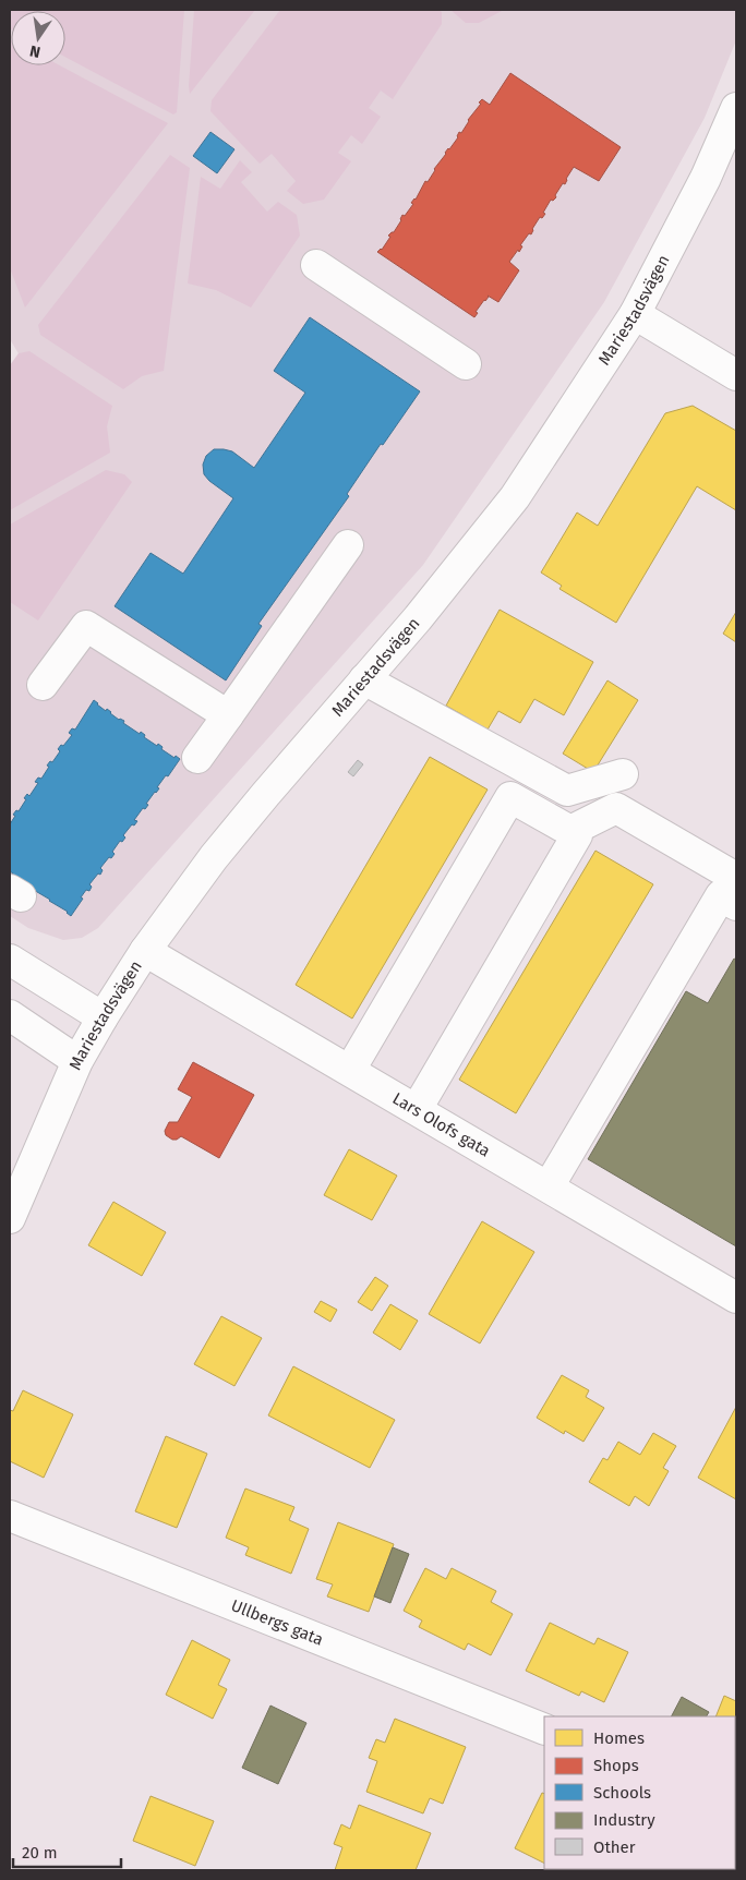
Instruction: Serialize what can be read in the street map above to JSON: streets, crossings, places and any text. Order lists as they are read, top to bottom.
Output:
{
  "streets": {
    "street": ["Mariestadsvägen", "Lars Olofs gata", "Ullbergs gata"]
  },
  "crossings": [
    ["Mariestadsvägen", "Lars Olofs gata"]
  ],
  "legend": [
    "Homes",
    "Shops",
    "Schools",
    "Industry",
    "Other"
  ],
  "scale_bar": "20 m",
  "north": "bottom"
}
